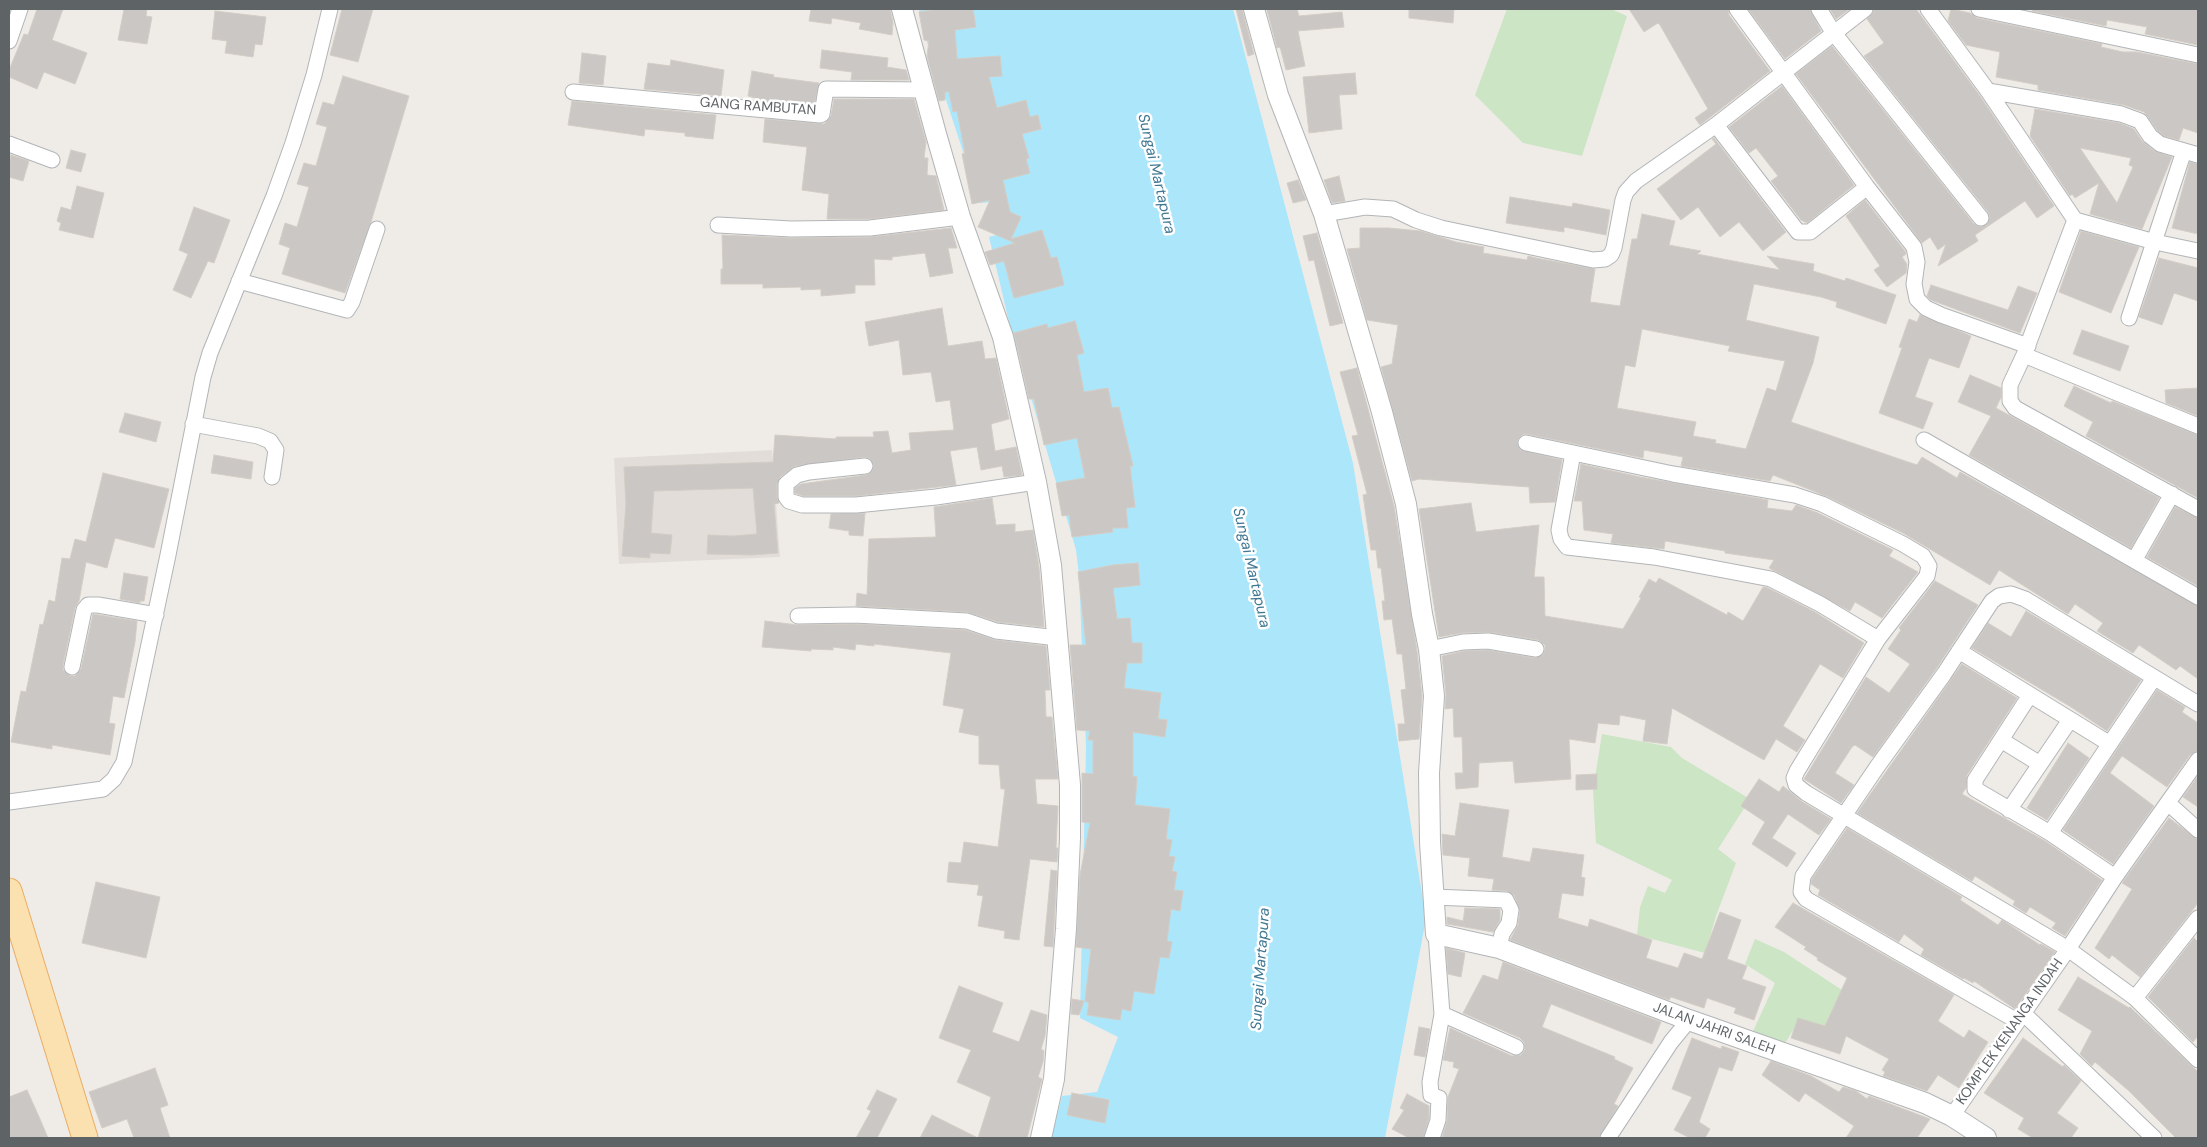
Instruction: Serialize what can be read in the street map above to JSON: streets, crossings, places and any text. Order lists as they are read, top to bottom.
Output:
{
  "streets": {
    "street": ["GANG RAMBUTAN", "JALAN JAHRI SALEH", "KOMPLEK KENANGA INDAH"]
  },
  "crossings": [
    ["JALAN JAHRI SALEH", "KOMPLEK KENANGA INDAH"]
  ],
  "water": ["Sungai Martapura"]
}
